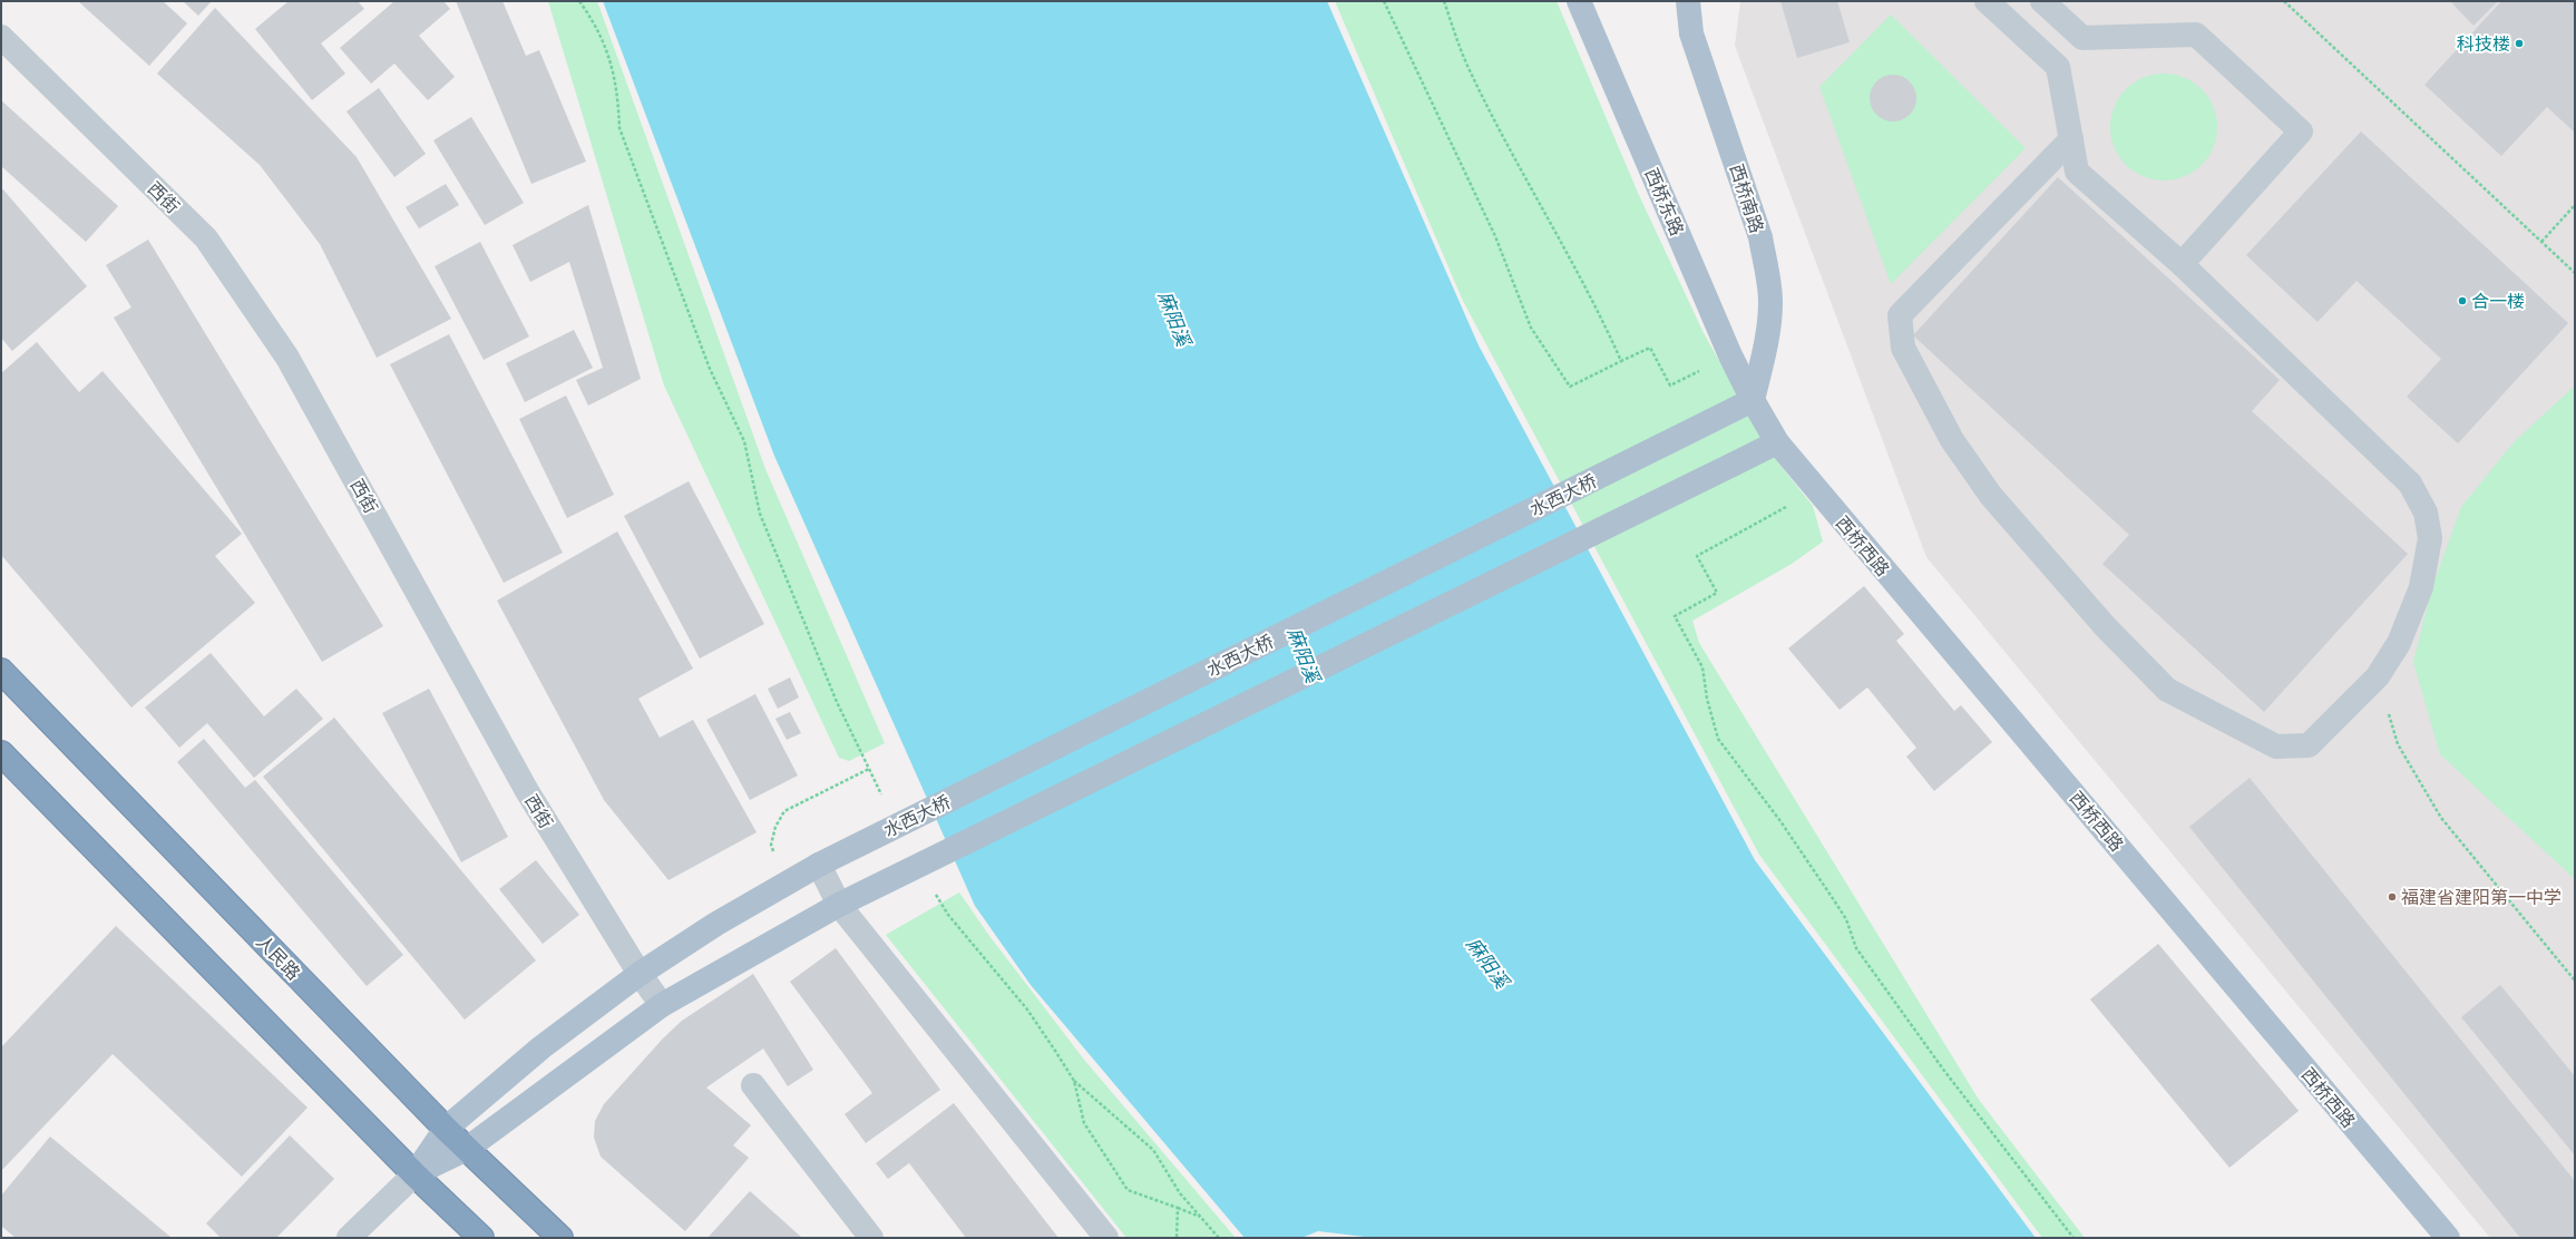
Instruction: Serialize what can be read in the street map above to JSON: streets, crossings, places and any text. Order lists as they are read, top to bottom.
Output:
{
  "streets": {
    "highway": ["人民路"],
    "main road": [
      "西桥南路",
      "西桥东路",
      "水西大桥",
      "西桥西路"
    ],
    "street": ["西街"]
  },
  "crossings": [
    ["西街", "水西大桥"],
    ["西桥南路", "西桥东路"],
    ["西桥南路", "水西大桥"],
    ["西桥南路", "西桥西路"],
    ["西桥东路", "水西大桥"],
    ["西桥东路", "西桥西路"],
    ["水西大桥", "西桥西路"],
    ["水西大桥", "人民路"]
  ],
  "water": ["麻阳溪"],
  "places": ["科技楼", "合一楼", "福建省建阳第一中学"]
}
